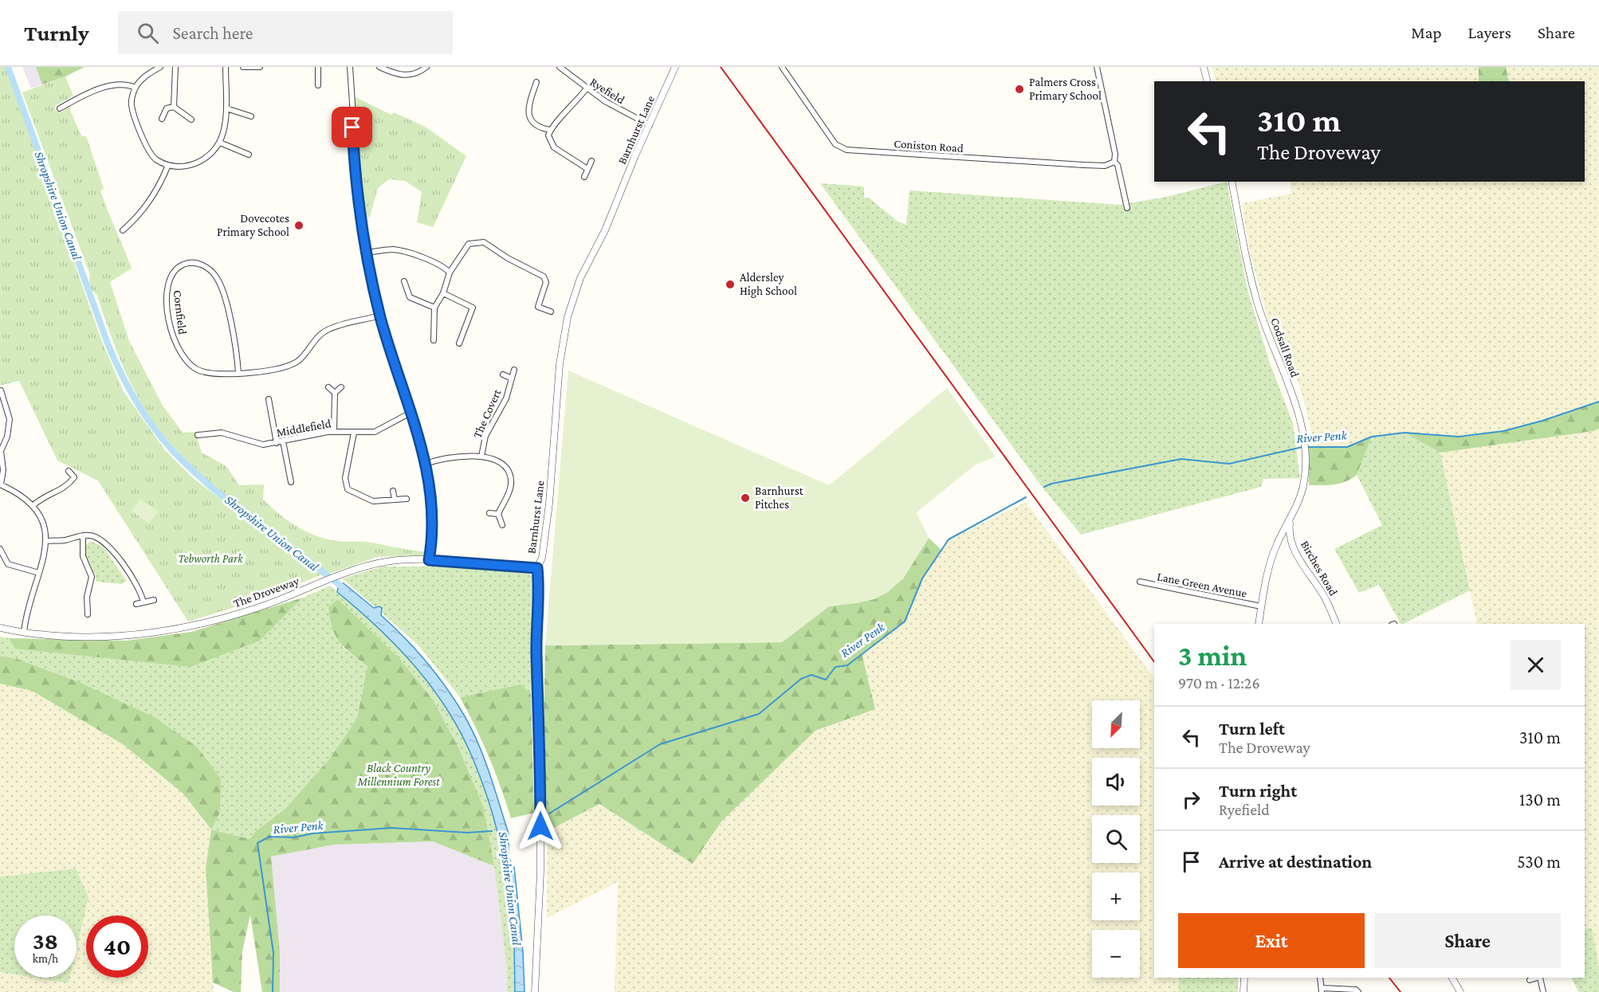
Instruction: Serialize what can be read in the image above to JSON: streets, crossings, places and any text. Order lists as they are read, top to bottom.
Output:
{
  "streets": {
    "street": [
      "Ryefield",
      "Barnhurst Lane",
      "Coniston Road",
      "Cornfield",
      "Codsall Road",
      "The Covert",
      "Middlefield",
      "Birches Road",
      "Lane Green Avenue",
      "The Droveway"
    ]
  },
  "crossings": [
    ["Ryefield", "Barnhurst Lane"],
    ["Barnhurst Lane", "The Droveway"],
    ["Codsall Road", "Birches Road"],
    ["Codsall Road", "Lane Green Avenue"]
  ],
  "water": ["Shropshire Union Canal", "River Penk"],
  "parks": ["Tebworth Park", "Black Country Millennium Forest"],
  "places": [
    "Palmers Cross Primary School",
    "Dovecotes Primary School",
    "Aldersley High School",
    "Barnhurst Pitches"
  ],
  "north": "bottom left",
  "page": {
    "header": "Turnly",
    "search": "Search here",
    "nav": ["Map", "Layers", "Share"],
    "turn": ["310 m", "The Droveway"],
    "heading": ["3 min", "970 m · 12:26"],
    "map_buttons": ["+", "−"],
    "list": [
      {
        "name": "Turn left",
        "note": "The Droveway",
        "value": "310 m"
      },
      {
        "name": "Turn right",
        "note": "Ryefield",
        "value": "130 m"
      },
      {
        "name": "Arrive at destination",
        "value": "530 m"
      }
    ],
    "buttons": ["Exit", "Share"],
    "speed": "38 km/h",
    "limit": "40"
  }
}
